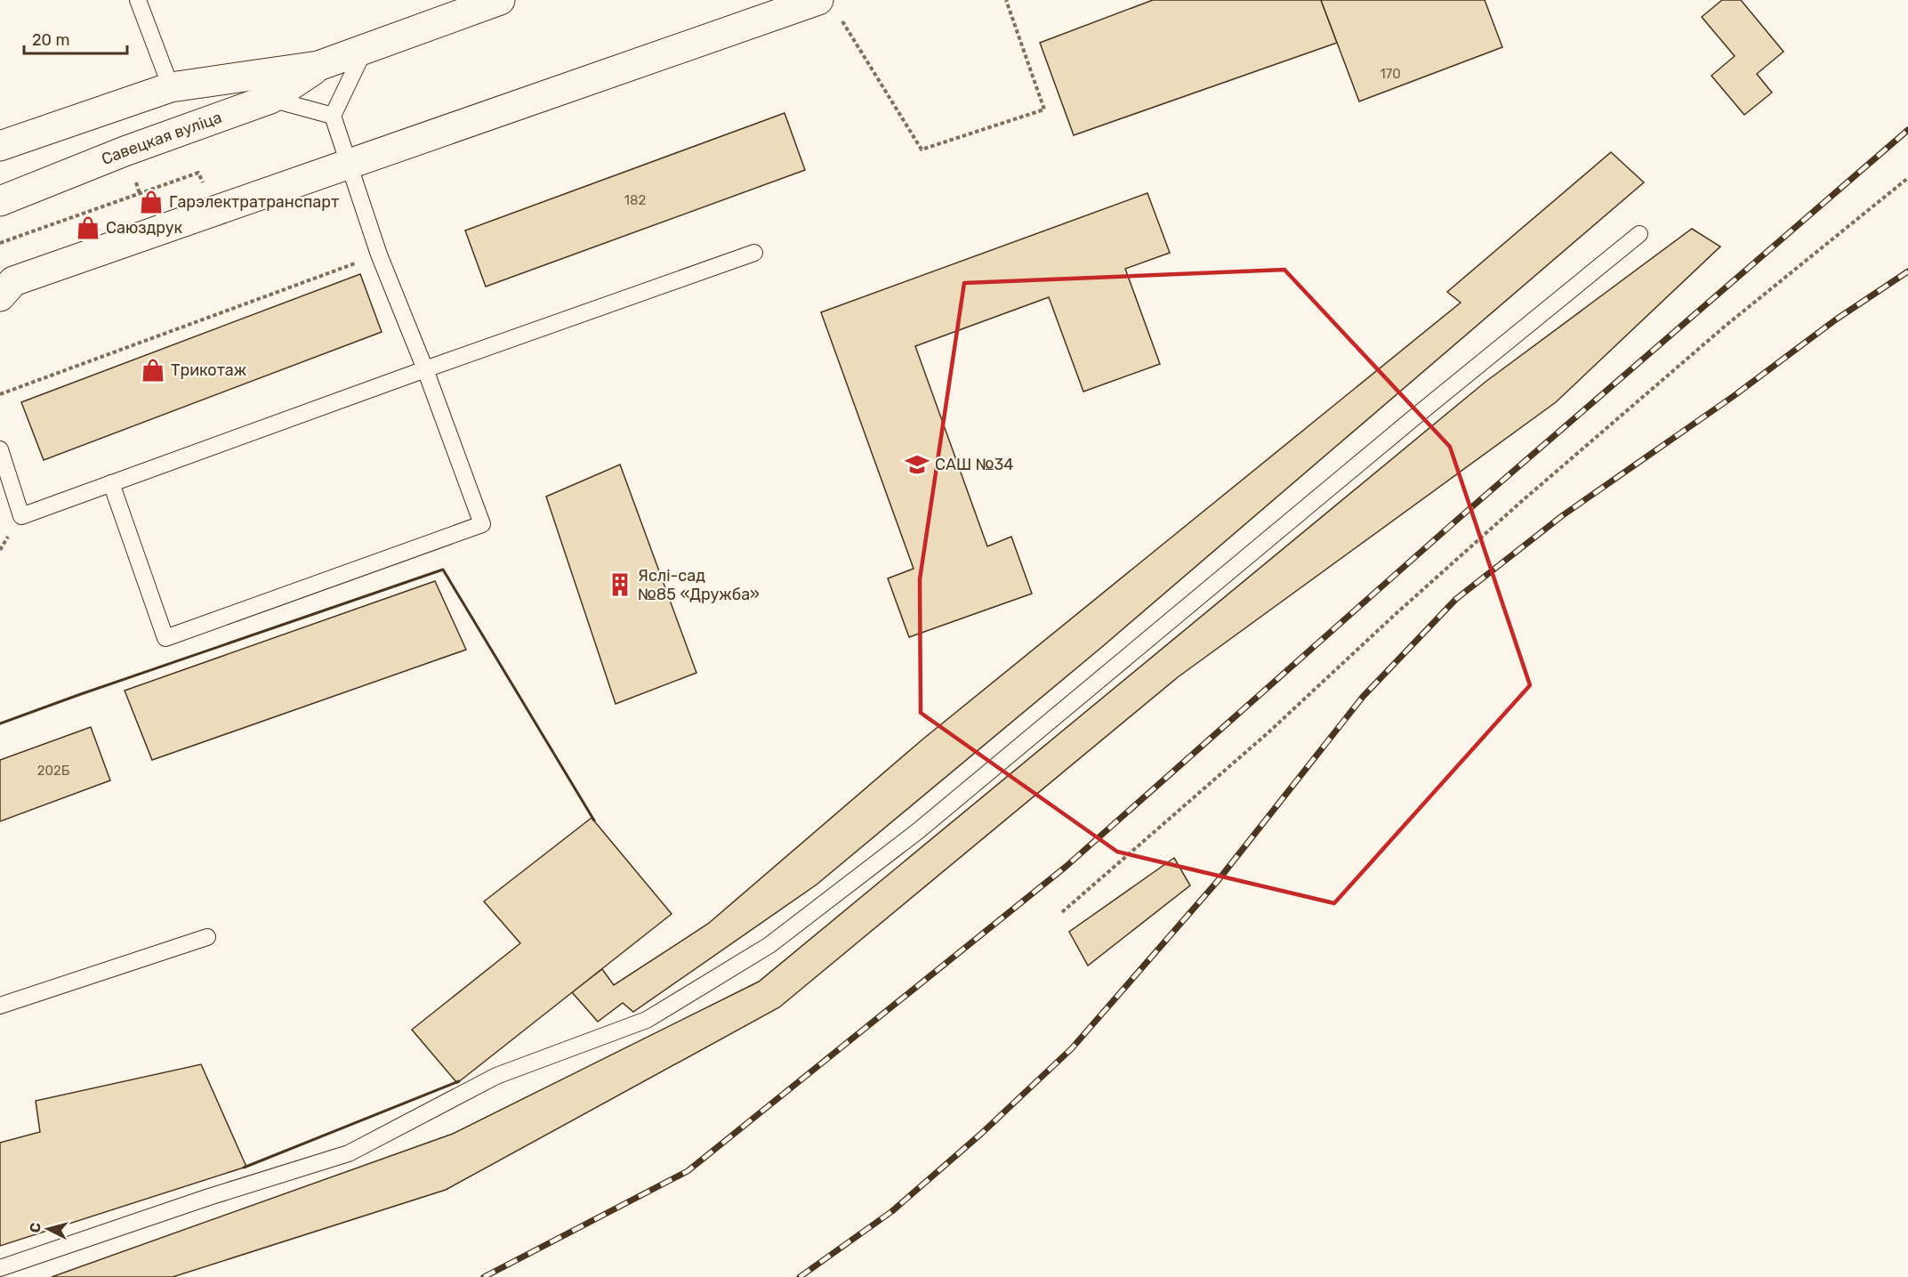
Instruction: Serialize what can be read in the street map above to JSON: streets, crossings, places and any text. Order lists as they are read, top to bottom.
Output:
{
  "streets": {
    "main road": ["Савецкая вуліца"]
  },
  "places": {
    "shop": ["Гарэлектратранспарт", "Саюздрук", "Трикотаж"],
    "school or university": ["САШ №34"],
    "building": ["Яслі-сад №85 «Дружба»"]
  },
  "house_numbers": ["170", "182", "202Б"],
  "scale_bar": "20 m",
  "north": "left"
}
